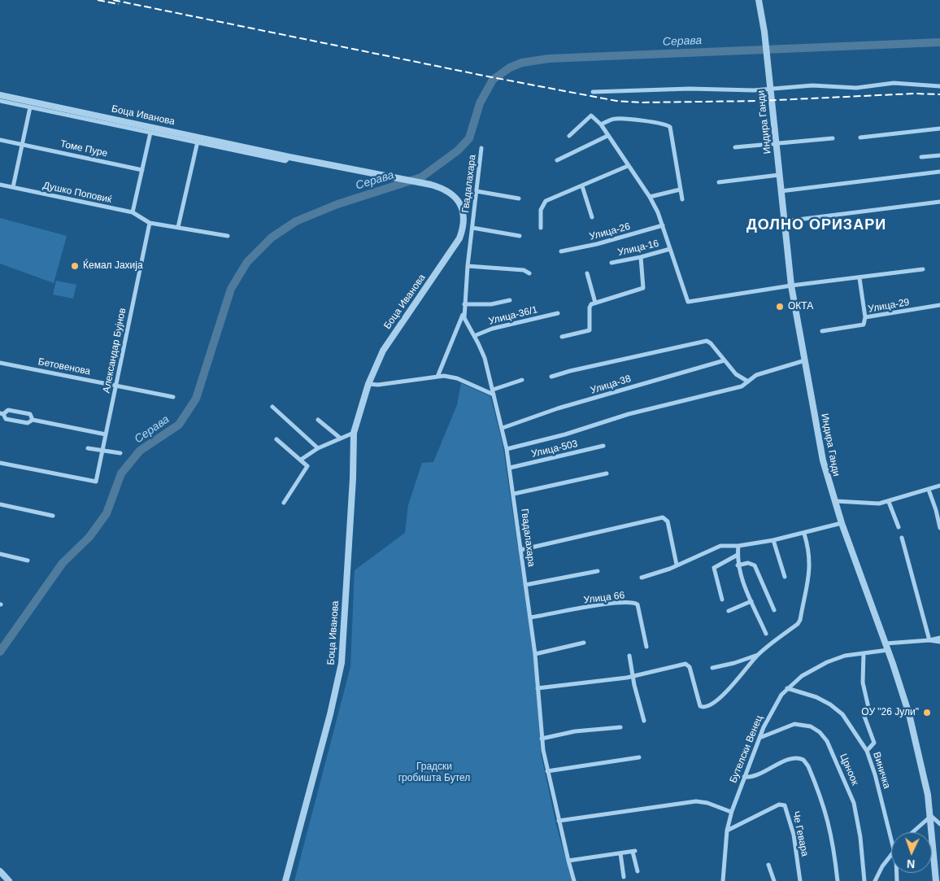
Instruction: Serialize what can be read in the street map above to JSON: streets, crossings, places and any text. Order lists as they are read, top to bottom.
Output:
{
  "streets": {
    "street": [
      "Боца Иванова",
      "Индира Ганди",
      "Томе Пуре",
      "Гвадалахара",
      "Душко Поповиќ",
      "Улица-26",
      "Улица-16",
      "Улица-29",
      "Улица-36/1",
      "Александар Бујнов",
      "Бетовенова",
      "Улица-38",
      "Улица-503",
      "Улица 66",
      "Бутелски Венец",
      "Црноок",
      "Виничка",
      "Че Гевара"
    ]
  },
  "crossings": [
    ["Боца Иванова", "Гвадалахара"],
    ["Индира Ганди", "Бутелски Венец"],
    ["Гвадалахара", "Улица-36/1"],
    ["Гвадалахара", "Улица-38"],
    ["Гвадалахара", "Улица-503"],
    ["Гвадалахара", "Улица 66"],
    ["Душко Поповиќ", "Александар Бујнов"],
    ["Александар Бујнов", "Бетовенова"],
    ["Бутелски Венец", "Црноок"],
    ["Бутелски Венец", "Виничка"],
    ["Бутелски Венец", "Че Гевара"]
  ],
  "districts": ["ДОЛНО ОРИЗАРИ"],
  "water": ["Серава"],
  "parks": ["Градски гробишта Бутел"],
  "places": ["Ќемал Јахија", "ОКТА", "ОУ \"26 Јули\""],
  "north": "bottom"
}
